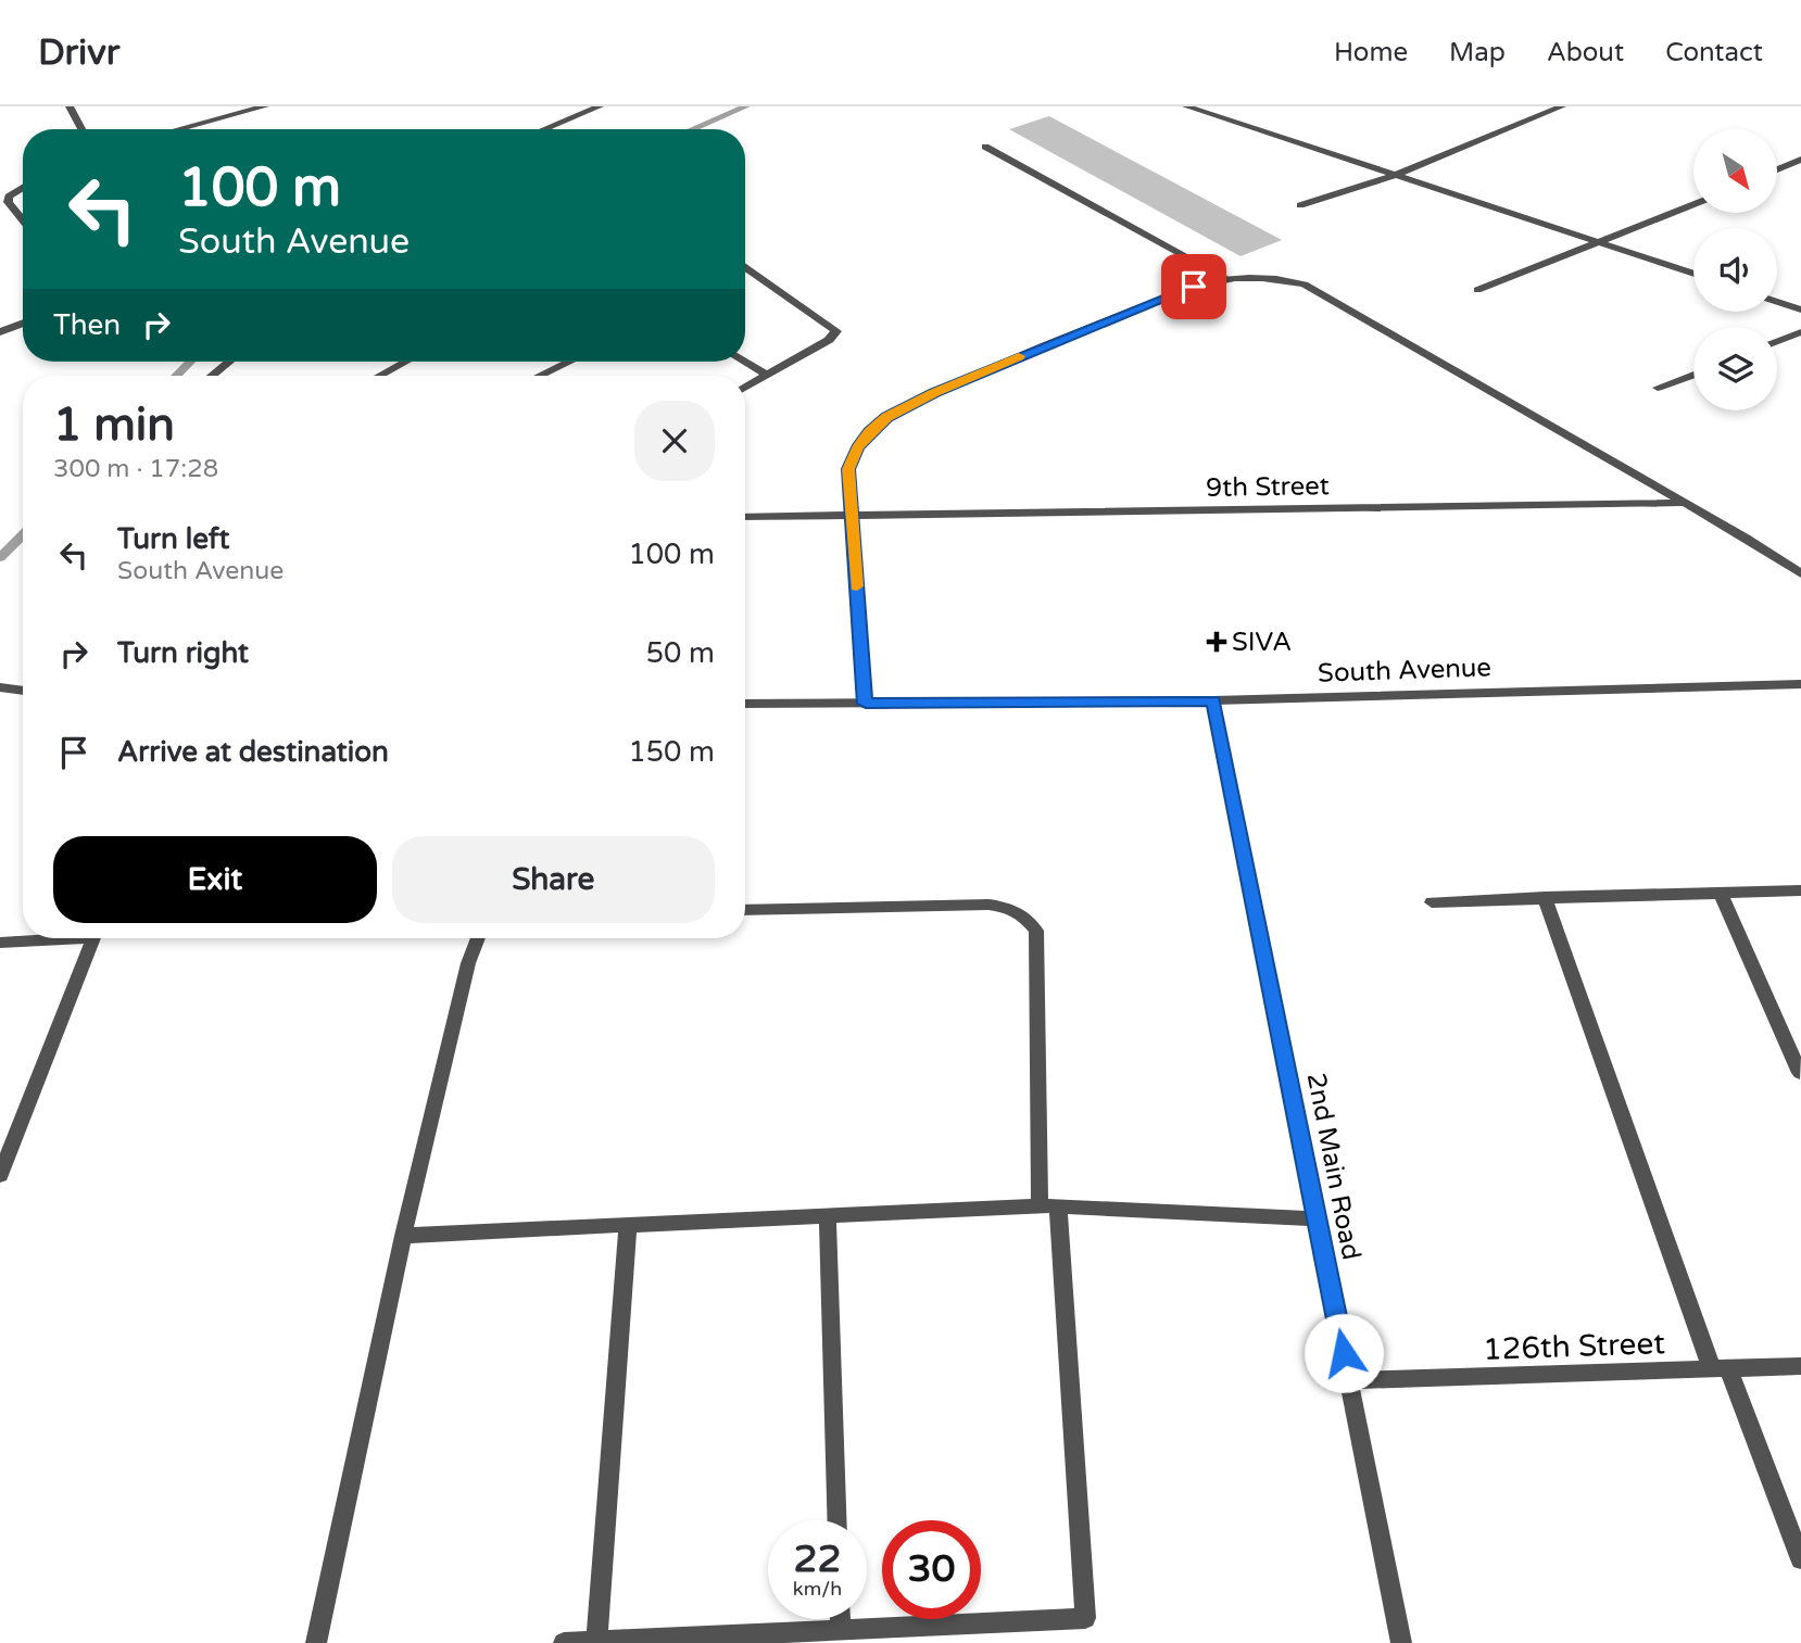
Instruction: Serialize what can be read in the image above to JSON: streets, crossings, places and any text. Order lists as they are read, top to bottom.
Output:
{
  "streets": {
    "street": [
      "9th Street",
      "South Avenue",
      "2nd Main Road",
      "126th Street"
    ]
  },
  "crossings": [
    ["South Avenue", "2nd Main Road"],
    ["2nd Main Road", "126th Street"]
  ],
  "places": {
    "health": ["SIVA"]
  },
  "north": "bottom right",
  "page": {
    "header": "Drivr",
    "nav": [
      "Home",
      "Map",
      "About",
      "Contact"
    ],
    "turn": ["100 m", "South Avenue"],
    "then": "Then",
    "heading": ["1 min", "300 m · 17:28"],
    "list": [
      {
        "name": "Turn left",
        "note": "South Avenue",
        "value": "100 m"
      },
      {
        "name": "Turn right",
        "value": "50 m"
      },
      {
        "name": "Arrive at destination",
        "value": "150 m"
      }
    ],
    "buttons": ["Exit", "Share"],
    "speed": "22 km/h",
    "limit": "30"
  }
}
